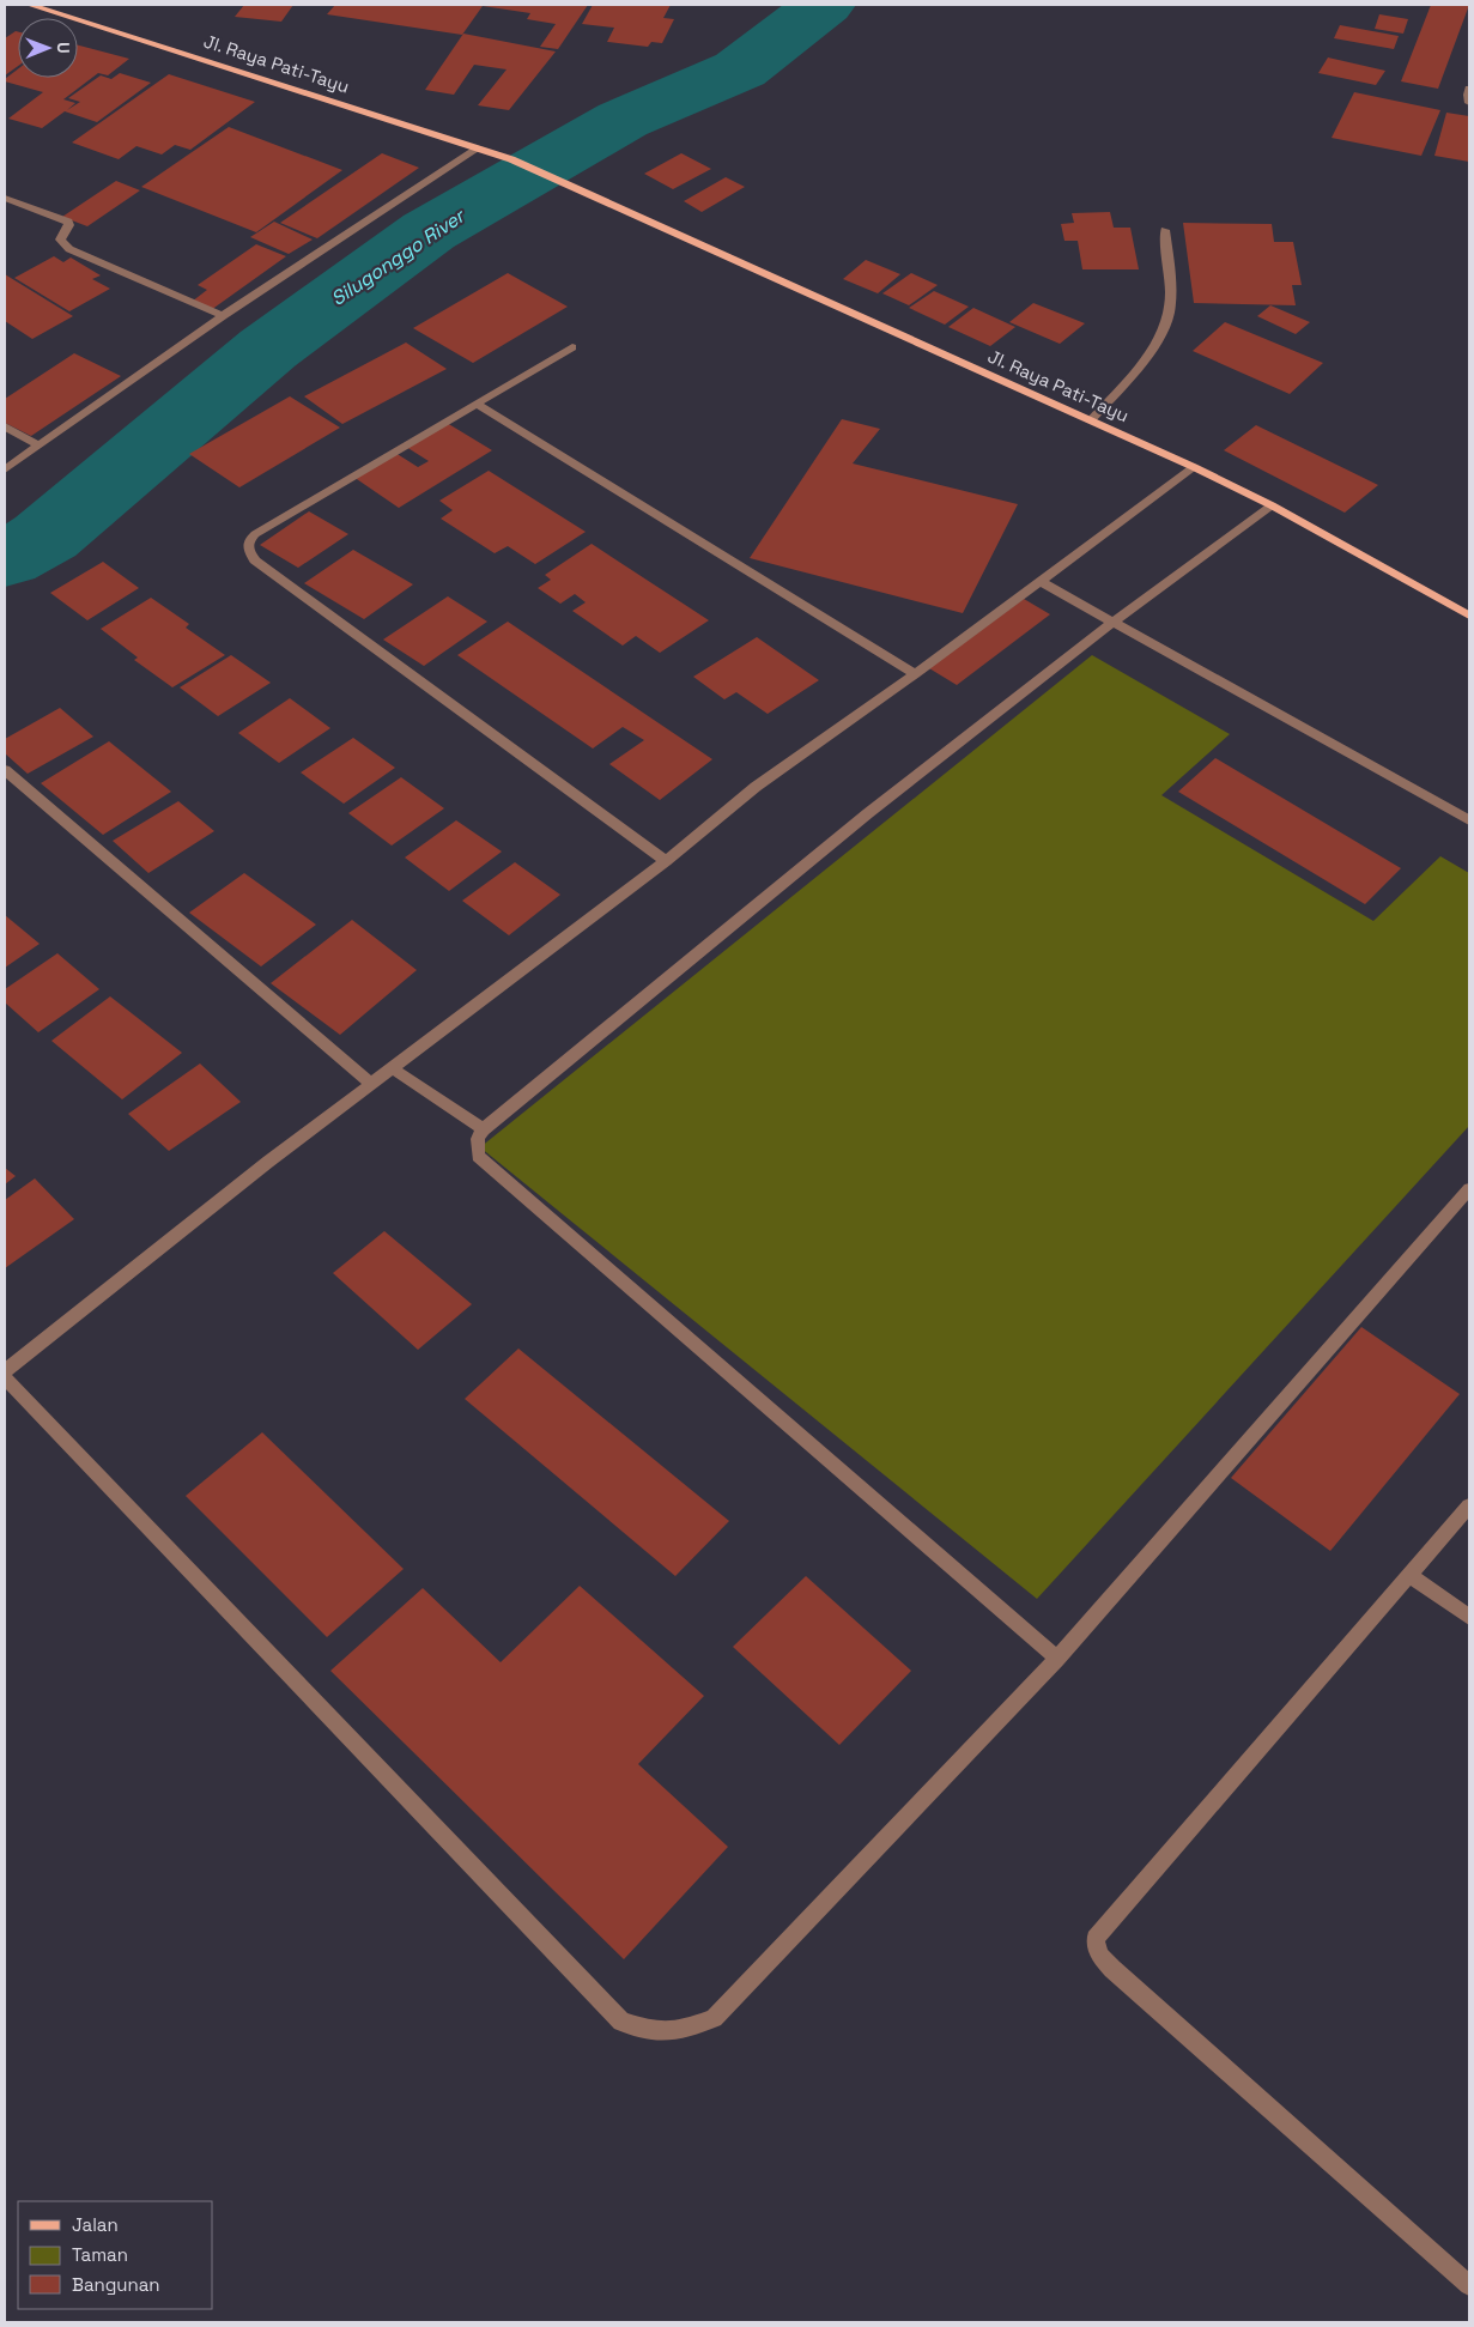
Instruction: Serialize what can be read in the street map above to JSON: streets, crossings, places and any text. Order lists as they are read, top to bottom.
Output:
{
  "streets": {
    "main road": ["Jl. Raya Pati-Tayu"]
  },
  "water": ["Silugonggo River"],
  "legend": ["Jalan", "Taman", "Bangunan"],
  "north": "right"
}
